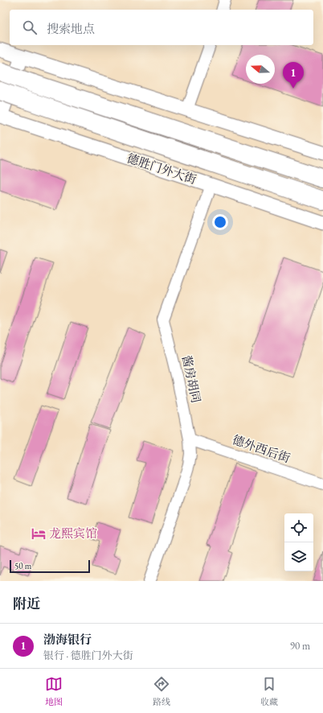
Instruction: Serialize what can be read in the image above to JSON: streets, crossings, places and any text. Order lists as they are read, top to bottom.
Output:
{
  "streets": {
    "highway": ["德胜门外大街"],
    "street": ["酱房胡同", "德外西后街"]
  },
  "crossings": [
    ["德胜门外大街", "酱房胡同"],
    ["酱房胡同", "德外西后街"]
  ],
  "places": {
    "hotel": ["龙熙宾馆"]
  },
  "scale_bar": "50 m",
  "north": "left",
  "page": {
    "search": "搜索地点",
    "pins": "1",
    "scale": "50 m",
    "heading": "附近",
    "list": [
      {
        "mark": "1",
        "name": "渤海银行",
        "note": "银行 · 德胜门外大街",
        "value": "90 m"
      }
    ],
    "nav": ["地图", "路线", "收藏"]
  }
}
